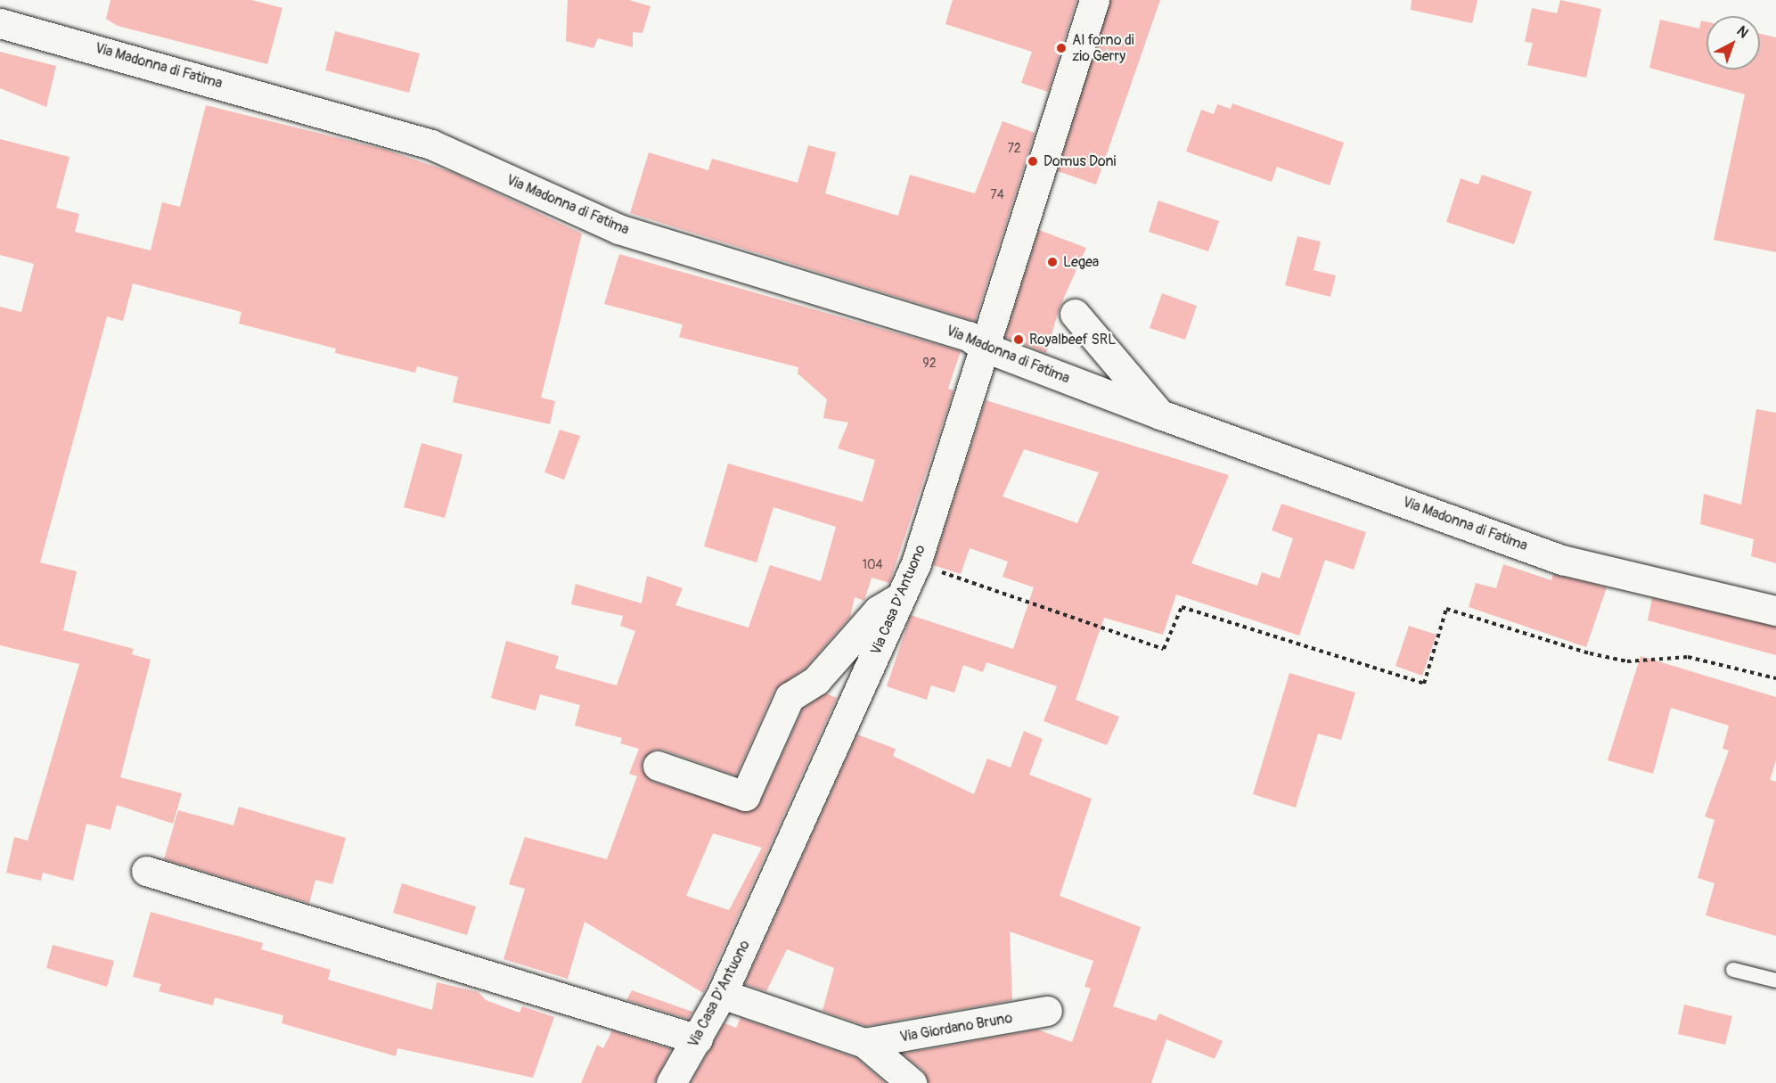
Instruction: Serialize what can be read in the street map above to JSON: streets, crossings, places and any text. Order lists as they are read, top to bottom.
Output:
{
  "streets": {
    "street": ["Via Madonna di Fatima", "Via Casa D'Antuono", "Via Giordano Bruno"]
  },
  "crossings": [
    ["Via Madonna di Fatima", "Via Casa D'Antuono"],
    ["Via Casa D'Antuono", "Via Giordano Bruno"]
  ],
  "places": [
    "Al forno di zio Gerry",
    "Domus Doni",
    "Legea",
    "Royalbeef SRL"
  ],
  "house_numbers": [
    "72",
    "74",
    "92",
    "104"
  ],
  "north": "top right"
}
